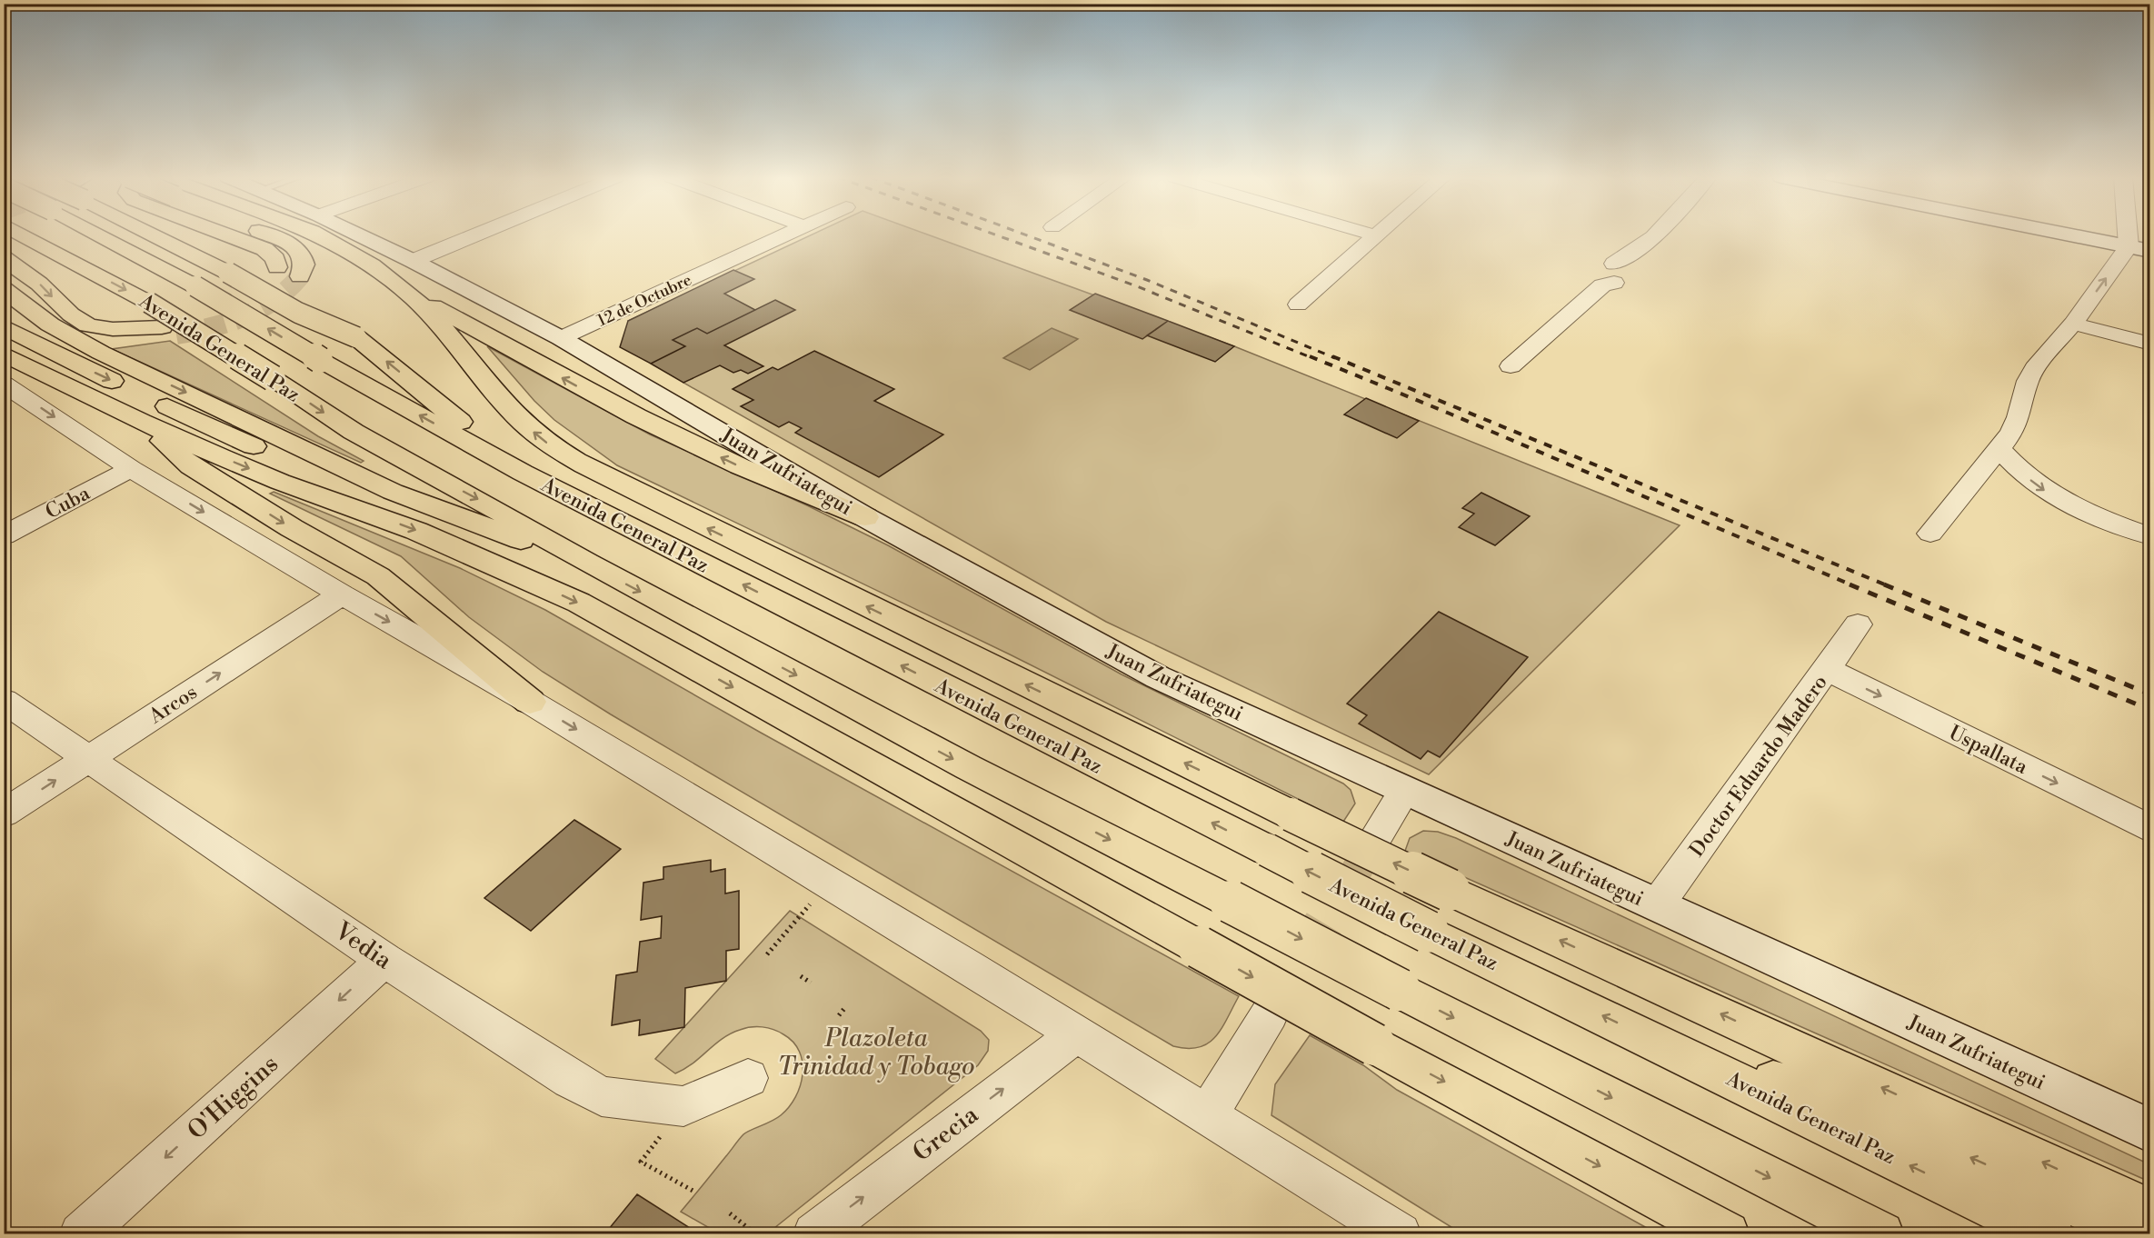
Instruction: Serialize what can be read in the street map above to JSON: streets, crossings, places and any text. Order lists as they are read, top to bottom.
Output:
{
  "streets": {
    "highway": ["Avenida General Paz"],
    "street": [
      "12 de Octubre",
      "Juan Zufriategui",
      "Cuba",
      "Arcos",
      "Uspallata",
      "Doctor Eduardo Madero",
      "Vedia",
      "O'Higgins",
      "Grecia"
    ]
  },
  "crossings": [
    ["12 de Octubre", "Juan Zufriategui"],
    ["Juan Zufriategui", "Doctor Eduardo Madero"],
    ["Arcos", "Vedia"],
    ["Uspallata", "Doctor Eduardo Madero"],
    ["Vedia", "O'Higgins"]
  ],
  "one_way": [
    "Arcos",
    "Uspallata",
    "O'Higgins",
    "Grecia"
  ],
  "parks": ["Plazoleta Trinidad y Tobago"]
}
